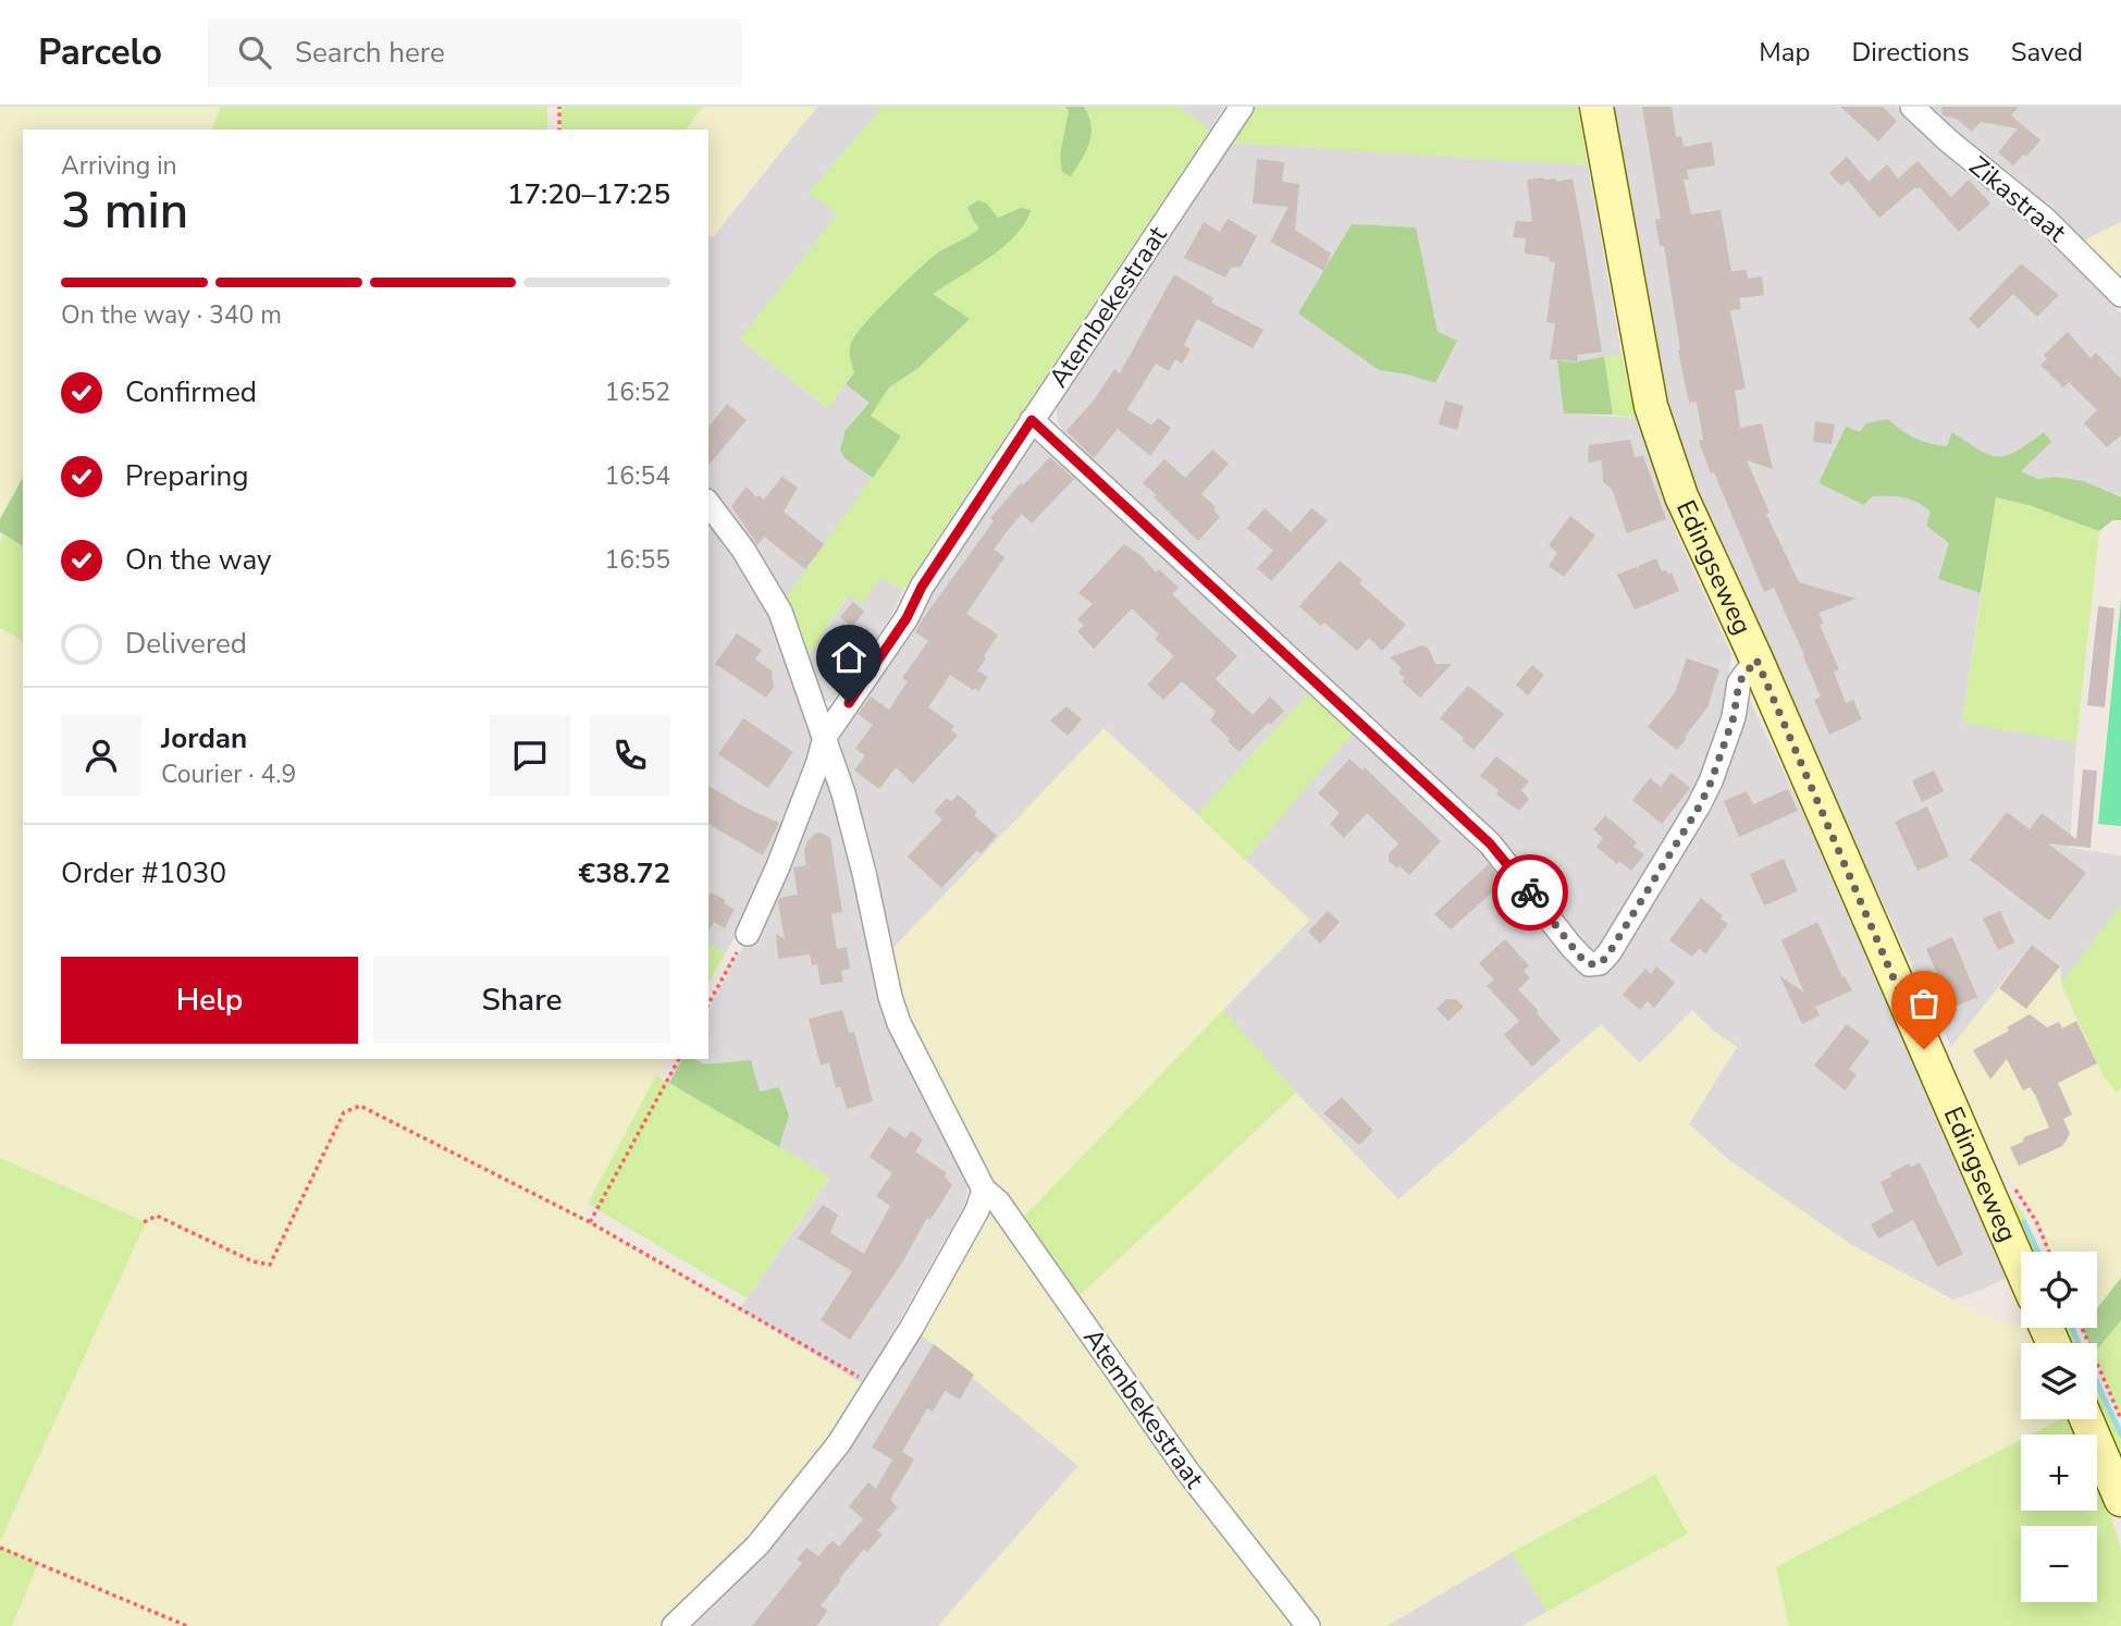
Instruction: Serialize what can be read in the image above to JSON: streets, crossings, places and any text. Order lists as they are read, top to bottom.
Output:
{
  "streets": {
    "main road": ["Edingseweg"],
    "street": ["Zikastraat", "Atembekestraat"]
  },
  "page": {
    "header": "Parcelo",
    "search": "Search here",
    "nav": ["Map", "Directions", "Saved"],
    "heading": ["3 min", "Arriving in", "17:20–17:25"],
    "panel": [
      "Jordan",
      "Courier · 4.9",
      "Order #1030",
      "€38.72"
    ],
    "bar": "On the way · 340 m",
    "list": [
      ["Confirmed", "16:52"],
      ["Preparing", "16:54"],
      ["On the way", "16:55"],
      "Delivered"
    ],
    "buttons": ["Help", "Share"],
    "map_buttons": ["+", "−"]
  }
}
